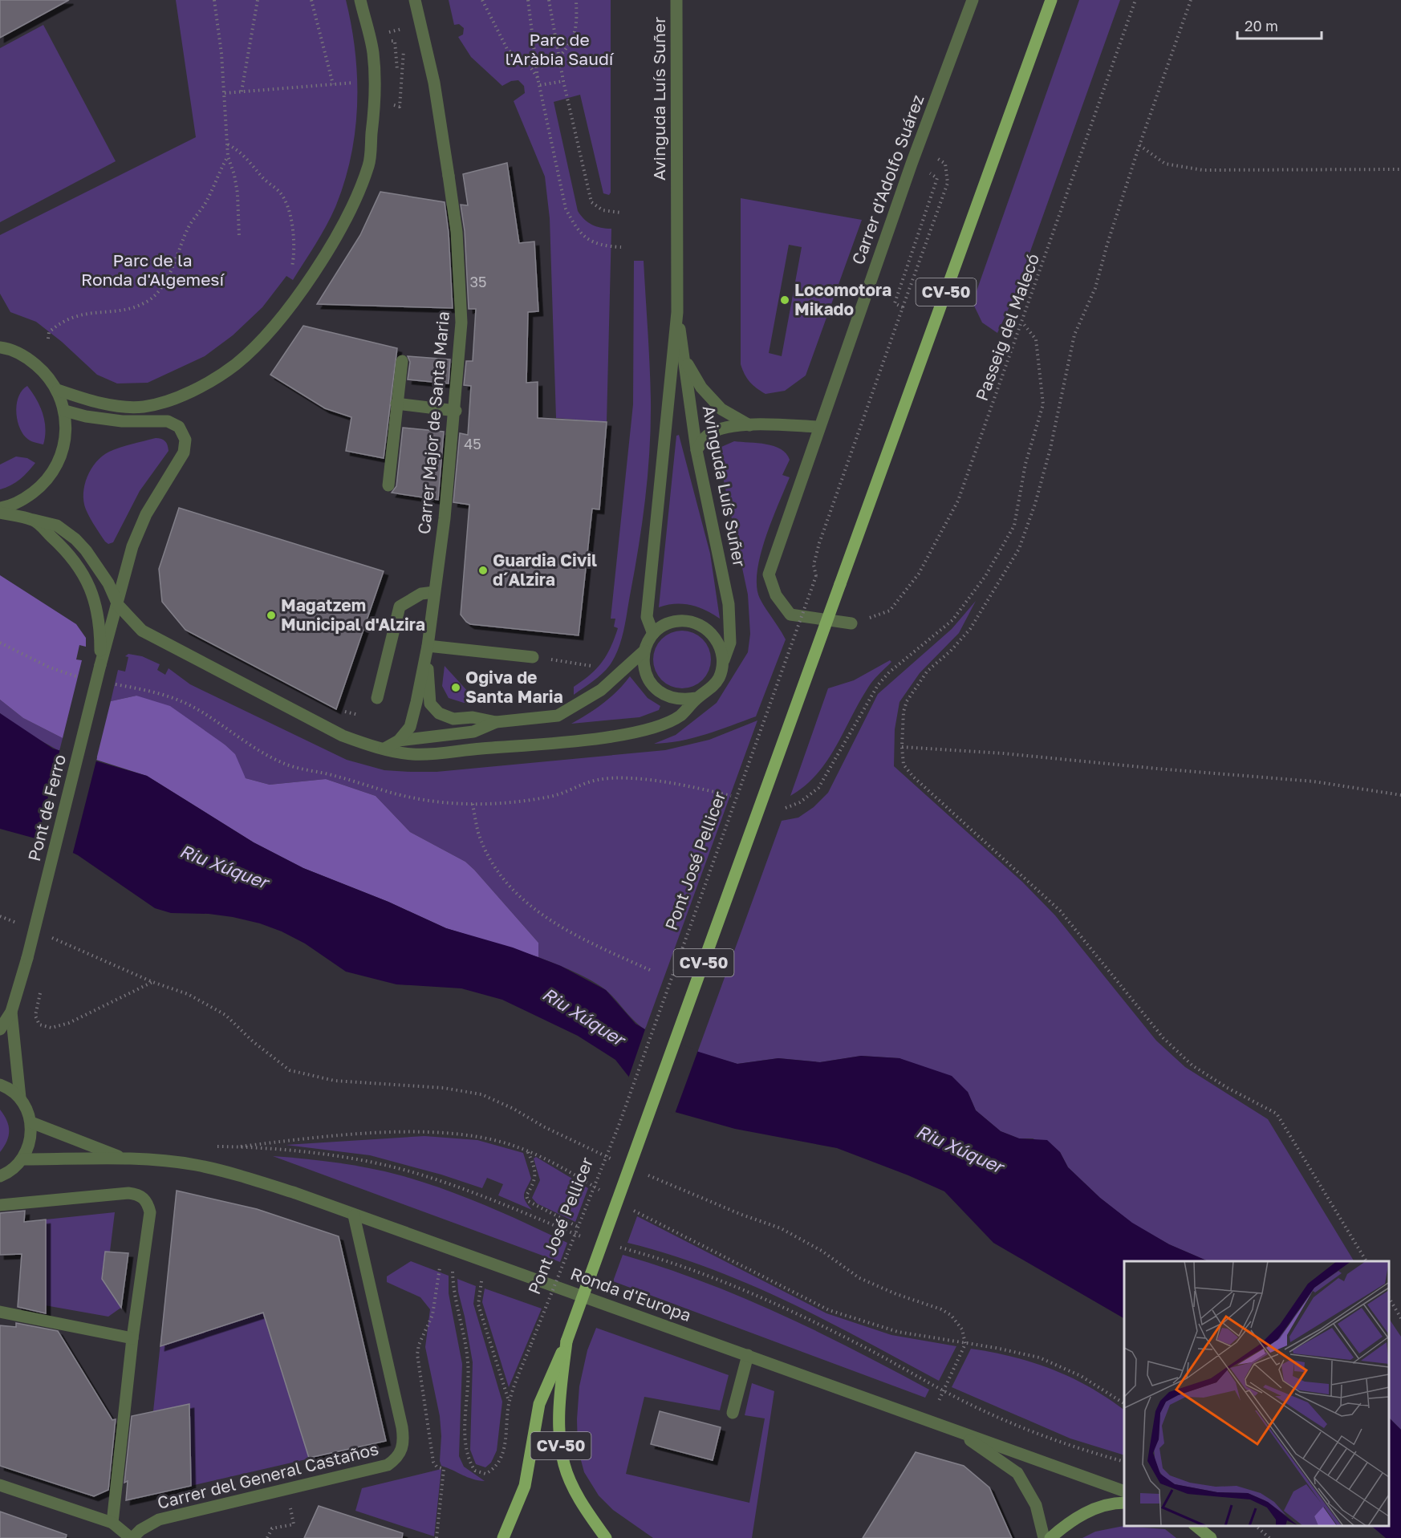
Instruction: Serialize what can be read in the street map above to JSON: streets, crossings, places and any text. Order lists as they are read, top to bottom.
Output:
{
  "streets": {
    "main road": ["CV-50"],
    "street": [
      "Avinguda Luís Suñer",
      "Carrer d'Adolfo Suárez",
      "Carrer Major de Santa Maria",
      "Pont de Ferro",
      "Ronda d'Europa",
      "Carrer del General Castaños"
    ],
    "path": ["Passeig del Malecó", "Pont José Pellicer"]
  },
  "crossings": [
    ["Carrer d'Adolfo Suárez", "Passeig del Malecó"],
    ["Ronda d'Europa", "Carrer del General Castaños"]
  ],
  "water": ["Riu Xúquer"],
  "parks": ["Parc de l'Aràbia Saudí", "Parc de la Ronda d'Algemesí"],
  "places": [
    "Locomotora Mikado",
    "Guardia Civil d´Alzira",
    "Magatzem Municipal d'Alzira",
    "Ogiva de Santa Maria"
  ],
  "house_numbers": ["35", "45"],
  "scale_bar": "20 m"
}
